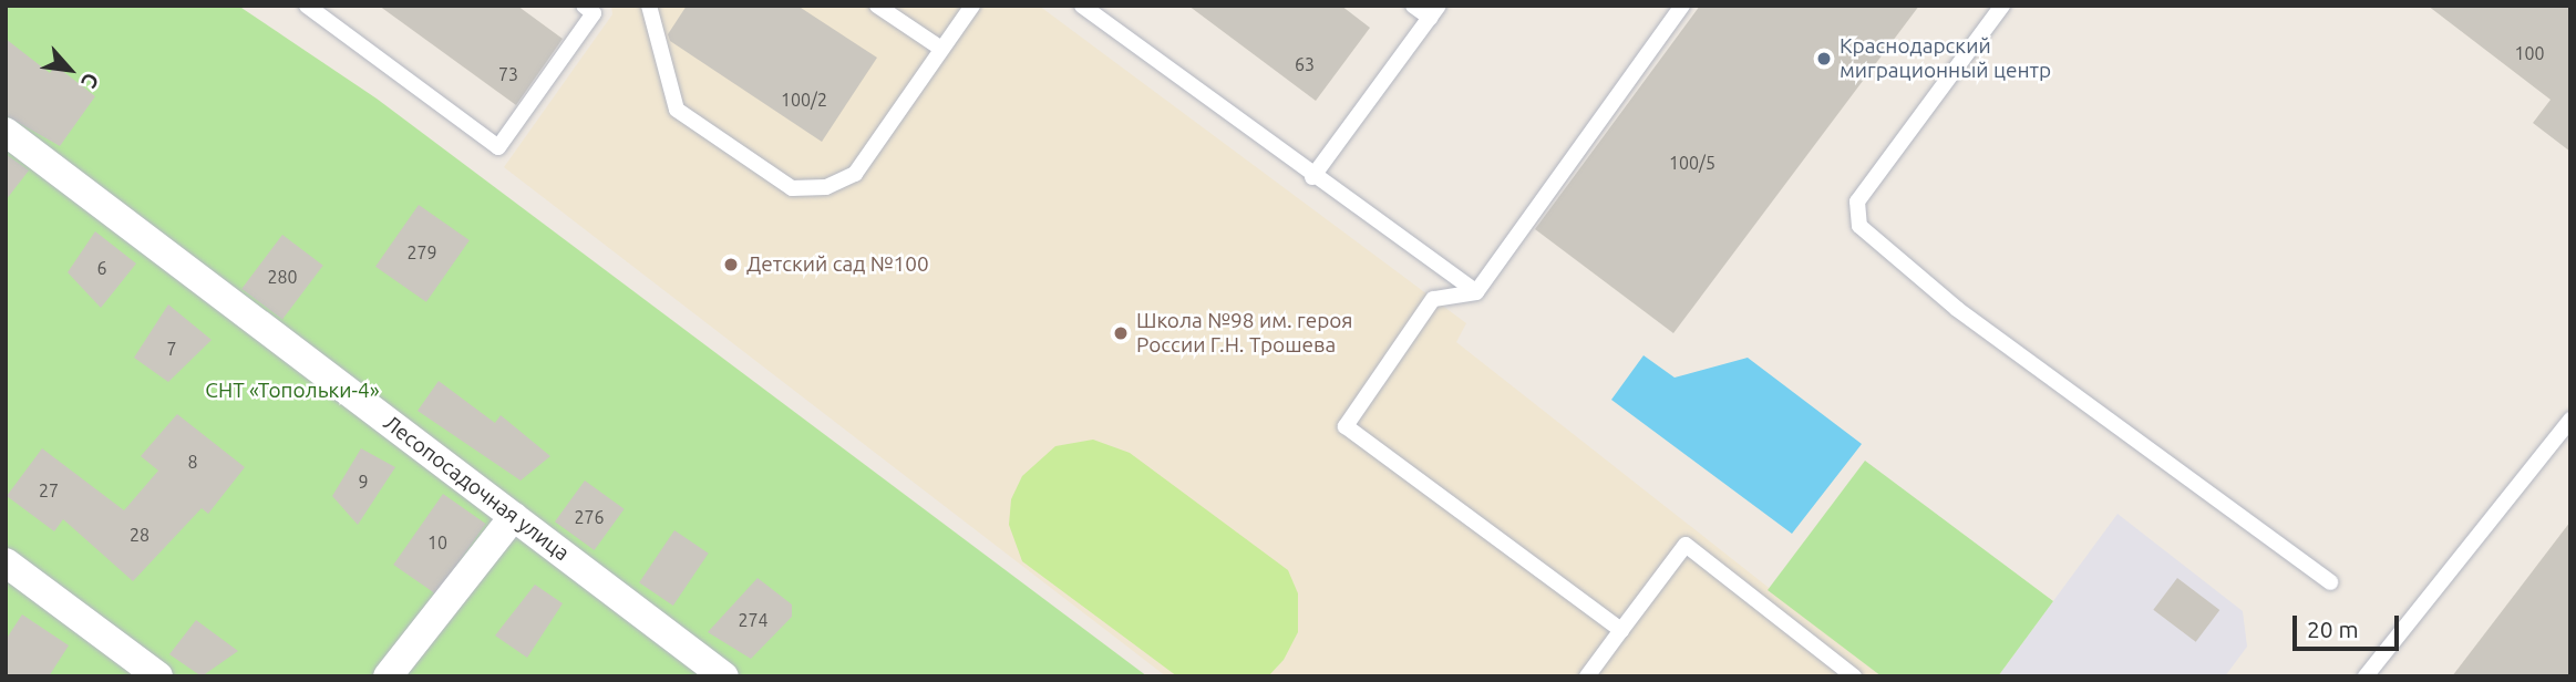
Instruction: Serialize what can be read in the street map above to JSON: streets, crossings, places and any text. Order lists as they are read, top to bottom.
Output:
{
  "streets": {
    "street": ["Лесопосадочная улица"]
  },
  "parks": ["СНТ «Топольки-4»"],
  "places": ["Краснодарский миграционный центр", "Детский сад №100", "Школа №98 им. героя России Г.Н. Трошева"],
  "house_numbers": [
    "100",
    "63",
    "73",
    "100/2",
    "100/5",
    "279",
    "6",
    "280",
    "7",
    "8",
    "9",
    "27",
    "276",
    "28",
    "10",
    "274"
  ],
  "scale_bar": "20 m",
  "north": "bottom right"
}
